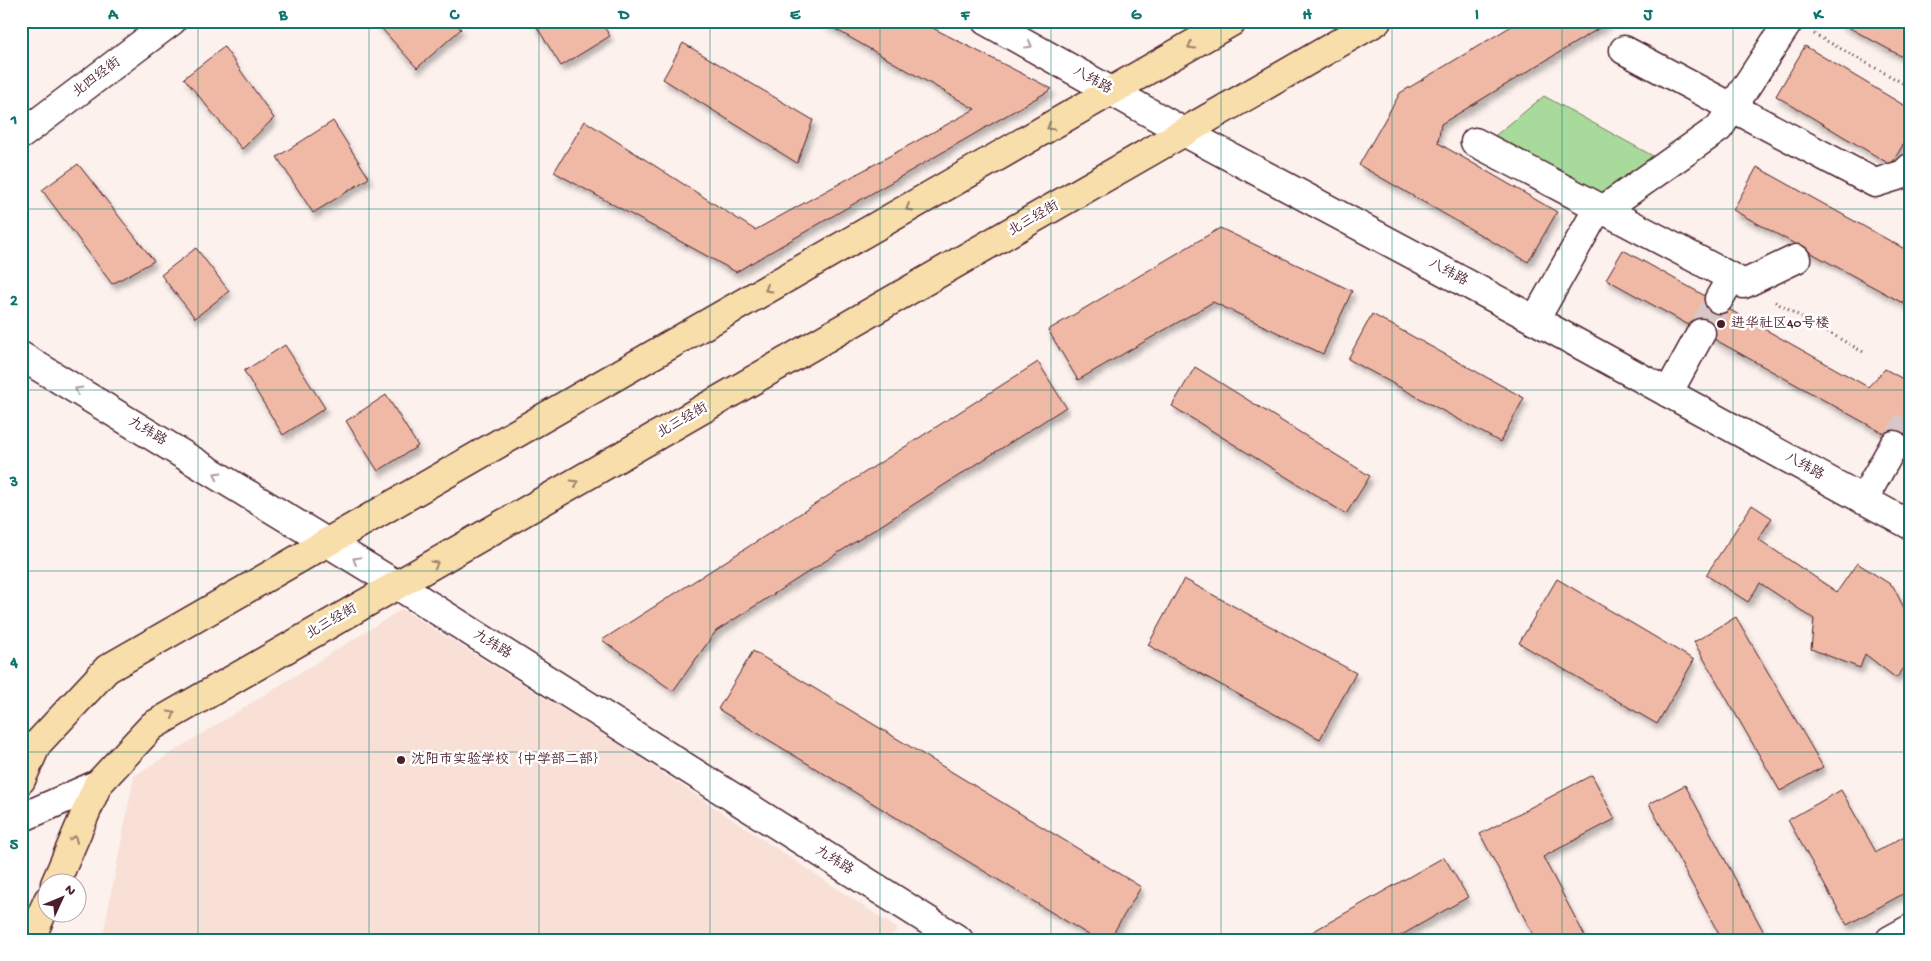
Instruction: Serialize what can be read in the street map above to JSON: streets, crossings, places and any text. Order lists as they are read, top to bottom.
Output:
{
  "streets": {
    "main road": ["北三经街"],
    "street": ["北四经街", "八纬路", "九纬路"]
  },
  "crossings": [
    ["八纬路", "北三经街"],
    ["北三经街", "九纬路"]
  ],
  "one_way": ["九纬路"],
  "places": ["进华社区40号楼", "沈阳市实验学校｛中学部二部｝"],
  "north": "top right",
  "grid": {
    "columns": [
      "A",
      "B",
      "C",
      "D",
      "E",
      "F",
      "G",
      "H",
      "I",
      "J",
      "K"
    ],
    "rows": [
      "1",
      "2",
      "3",
      "4",
      "5"
    ]
  }
}
